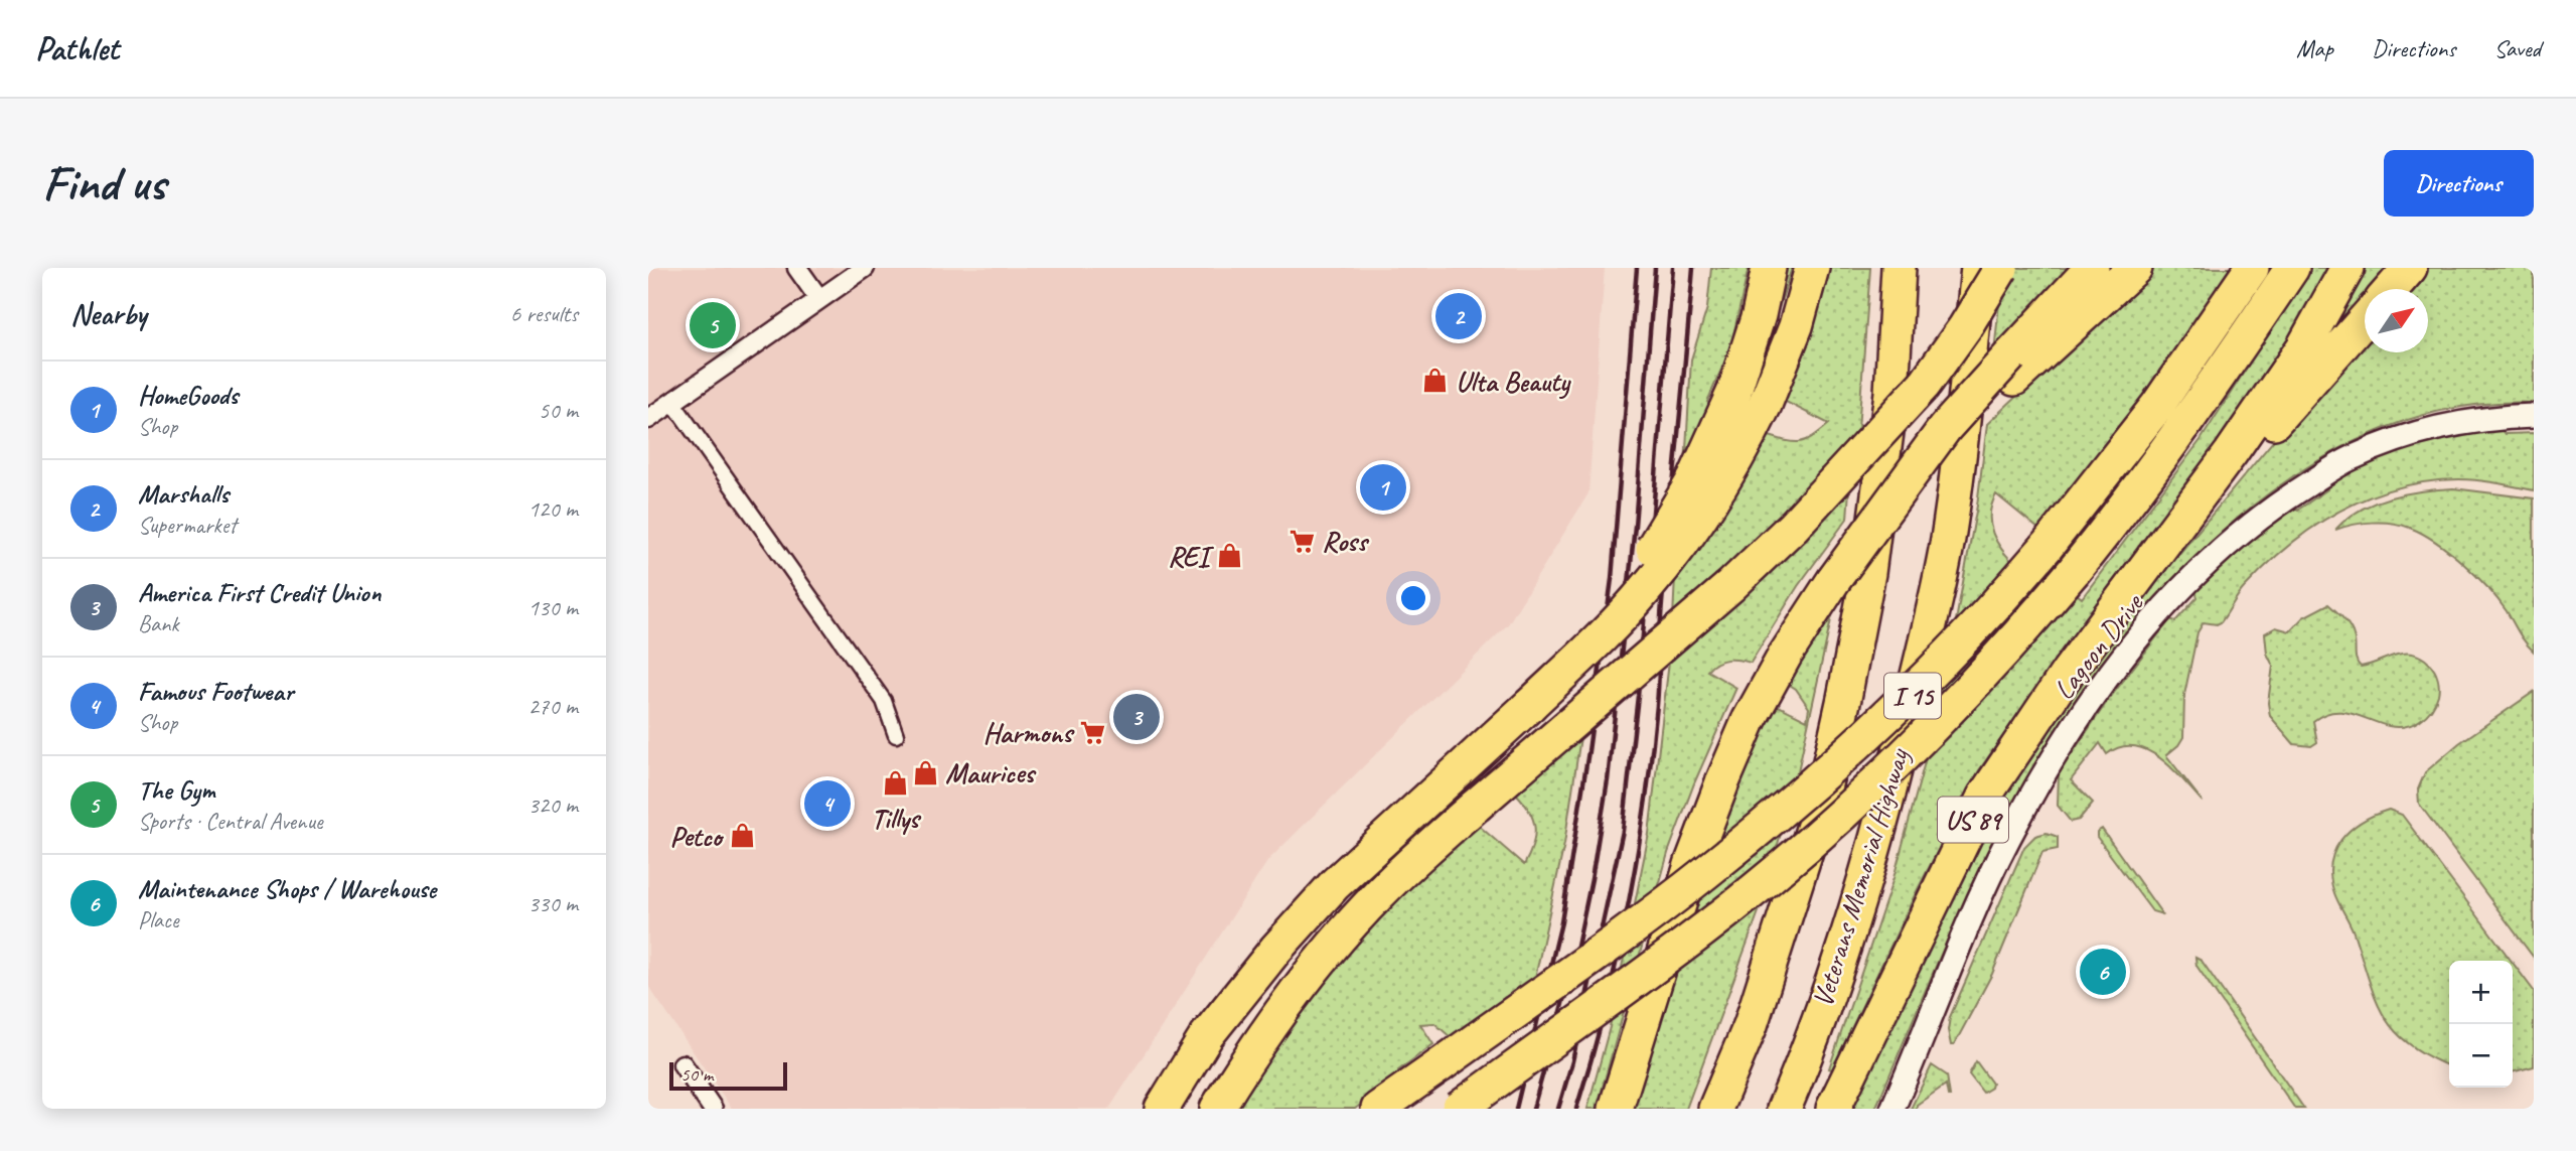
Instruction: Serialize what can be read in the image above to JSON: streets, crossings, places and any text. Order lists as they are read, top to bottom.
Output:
{
  "streets": {
    "highway": ["I 15", "US 89", "Veterans Memorial Highway"],
    "street": ["Lagoon Drive"]
  },
  "places": {
    "shop": [
      "Ulta Beauty",
      "REI",
      "Maurices",
      "Tillys",
      "Petco"
    ],
    "supermarket": ["Ross", "Harmons"]
  },
  "scale_bar": "50 m",
  "north": "top right",
  "page": {
    "header": "Pathlet",
    "nav": ["Map", "Directions", "Saved"],
    "buttons": "Directions",
    "title": "Find us",
    "heading": ["Nearby", "6 results"],
    "pins": [
      "2",
      "5",
      "1",
      "3",
      "4",
      "6"
    ],
    "list": [
      {
        "mark": "1",
        "name": "HomeGoods",
        "note": "Shop",
        "value": "50 m"
      },
      {
        "mark": "2",
        "name": "Marshalls",
        "note": "Supermarket",
        "value": "120 m"
      },
      {
        "mark": "3",
        "name": "America First Credit Union",
        "note": "Bank",
        "value": "130 m"
      },
      {
        "mark": "4",
        "name": "Famous Footwear",
        "note": "Shop",
        "value": "270 m"
      },
      {
        "mark": "5",
        "name": "The Gym",
        "note": "Sports · Central Avenue",
        "value": "320 m"
      },
      {
        "mark": "6",
        "name": "Maintenance Shops / Warehouse",
        "note": "Place",
        "value": "330 m"
      }
    ],
    "map_buttons": ["+", "−"],
    "scale": "50 m"
  }
}
